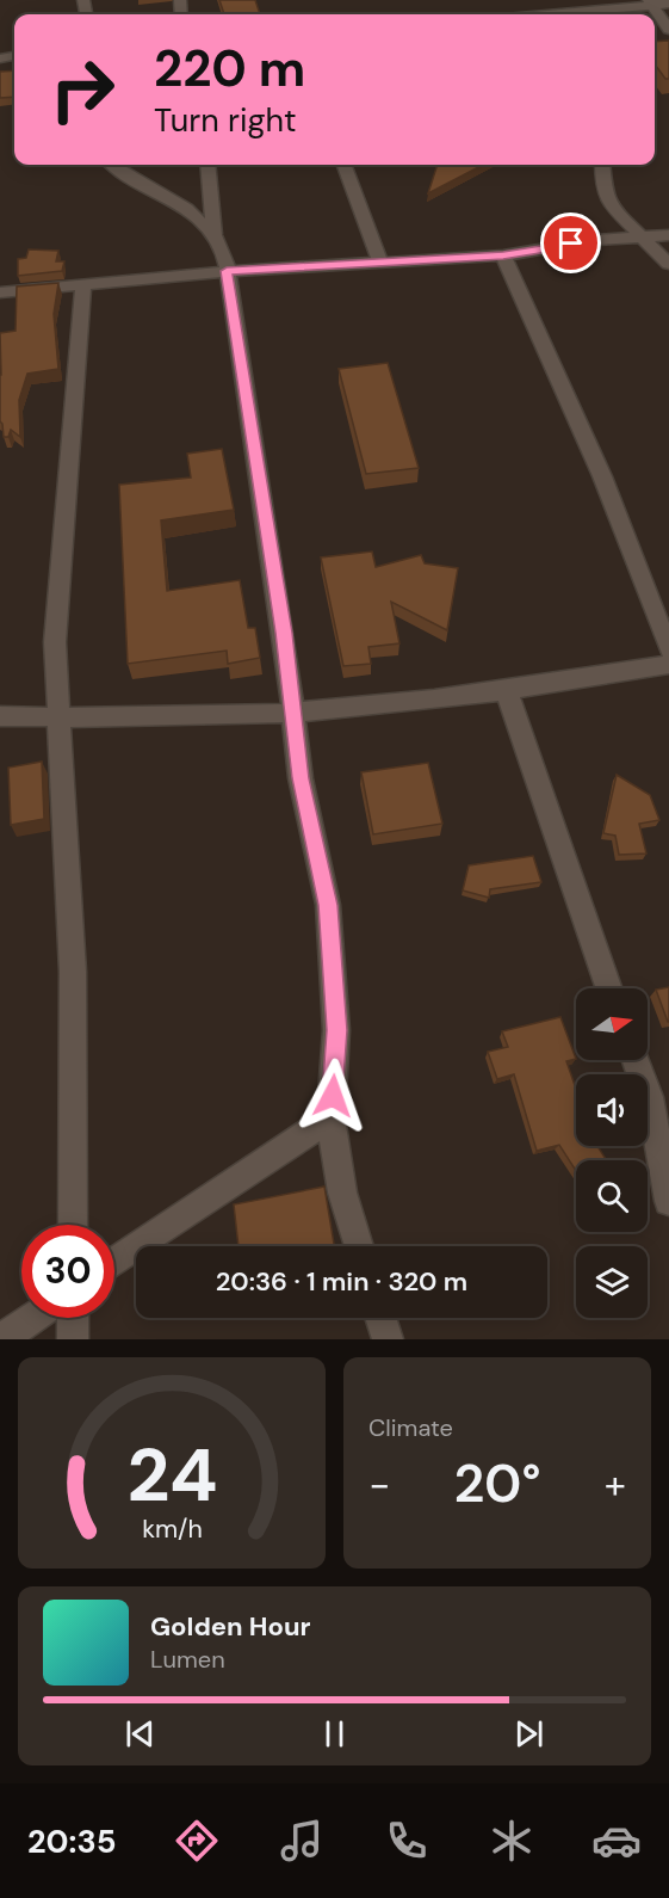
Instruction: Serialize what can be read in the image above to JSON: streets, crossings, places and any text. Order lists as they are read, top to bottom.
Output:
{
  "north": "right",
  "page": {
    "turn": ["220 m", "Turn right"],
    "limit": "30",
    "trip": "20:36 · 1 min · 320 m",
    "tile": "Climate",
    "heat": ["−", "20°", "+"],
    "song": ["Golden Hour", "Lumen"],
    "tabs": "20:35",
    "gauge": ["24", "km/h"]
  }
}
